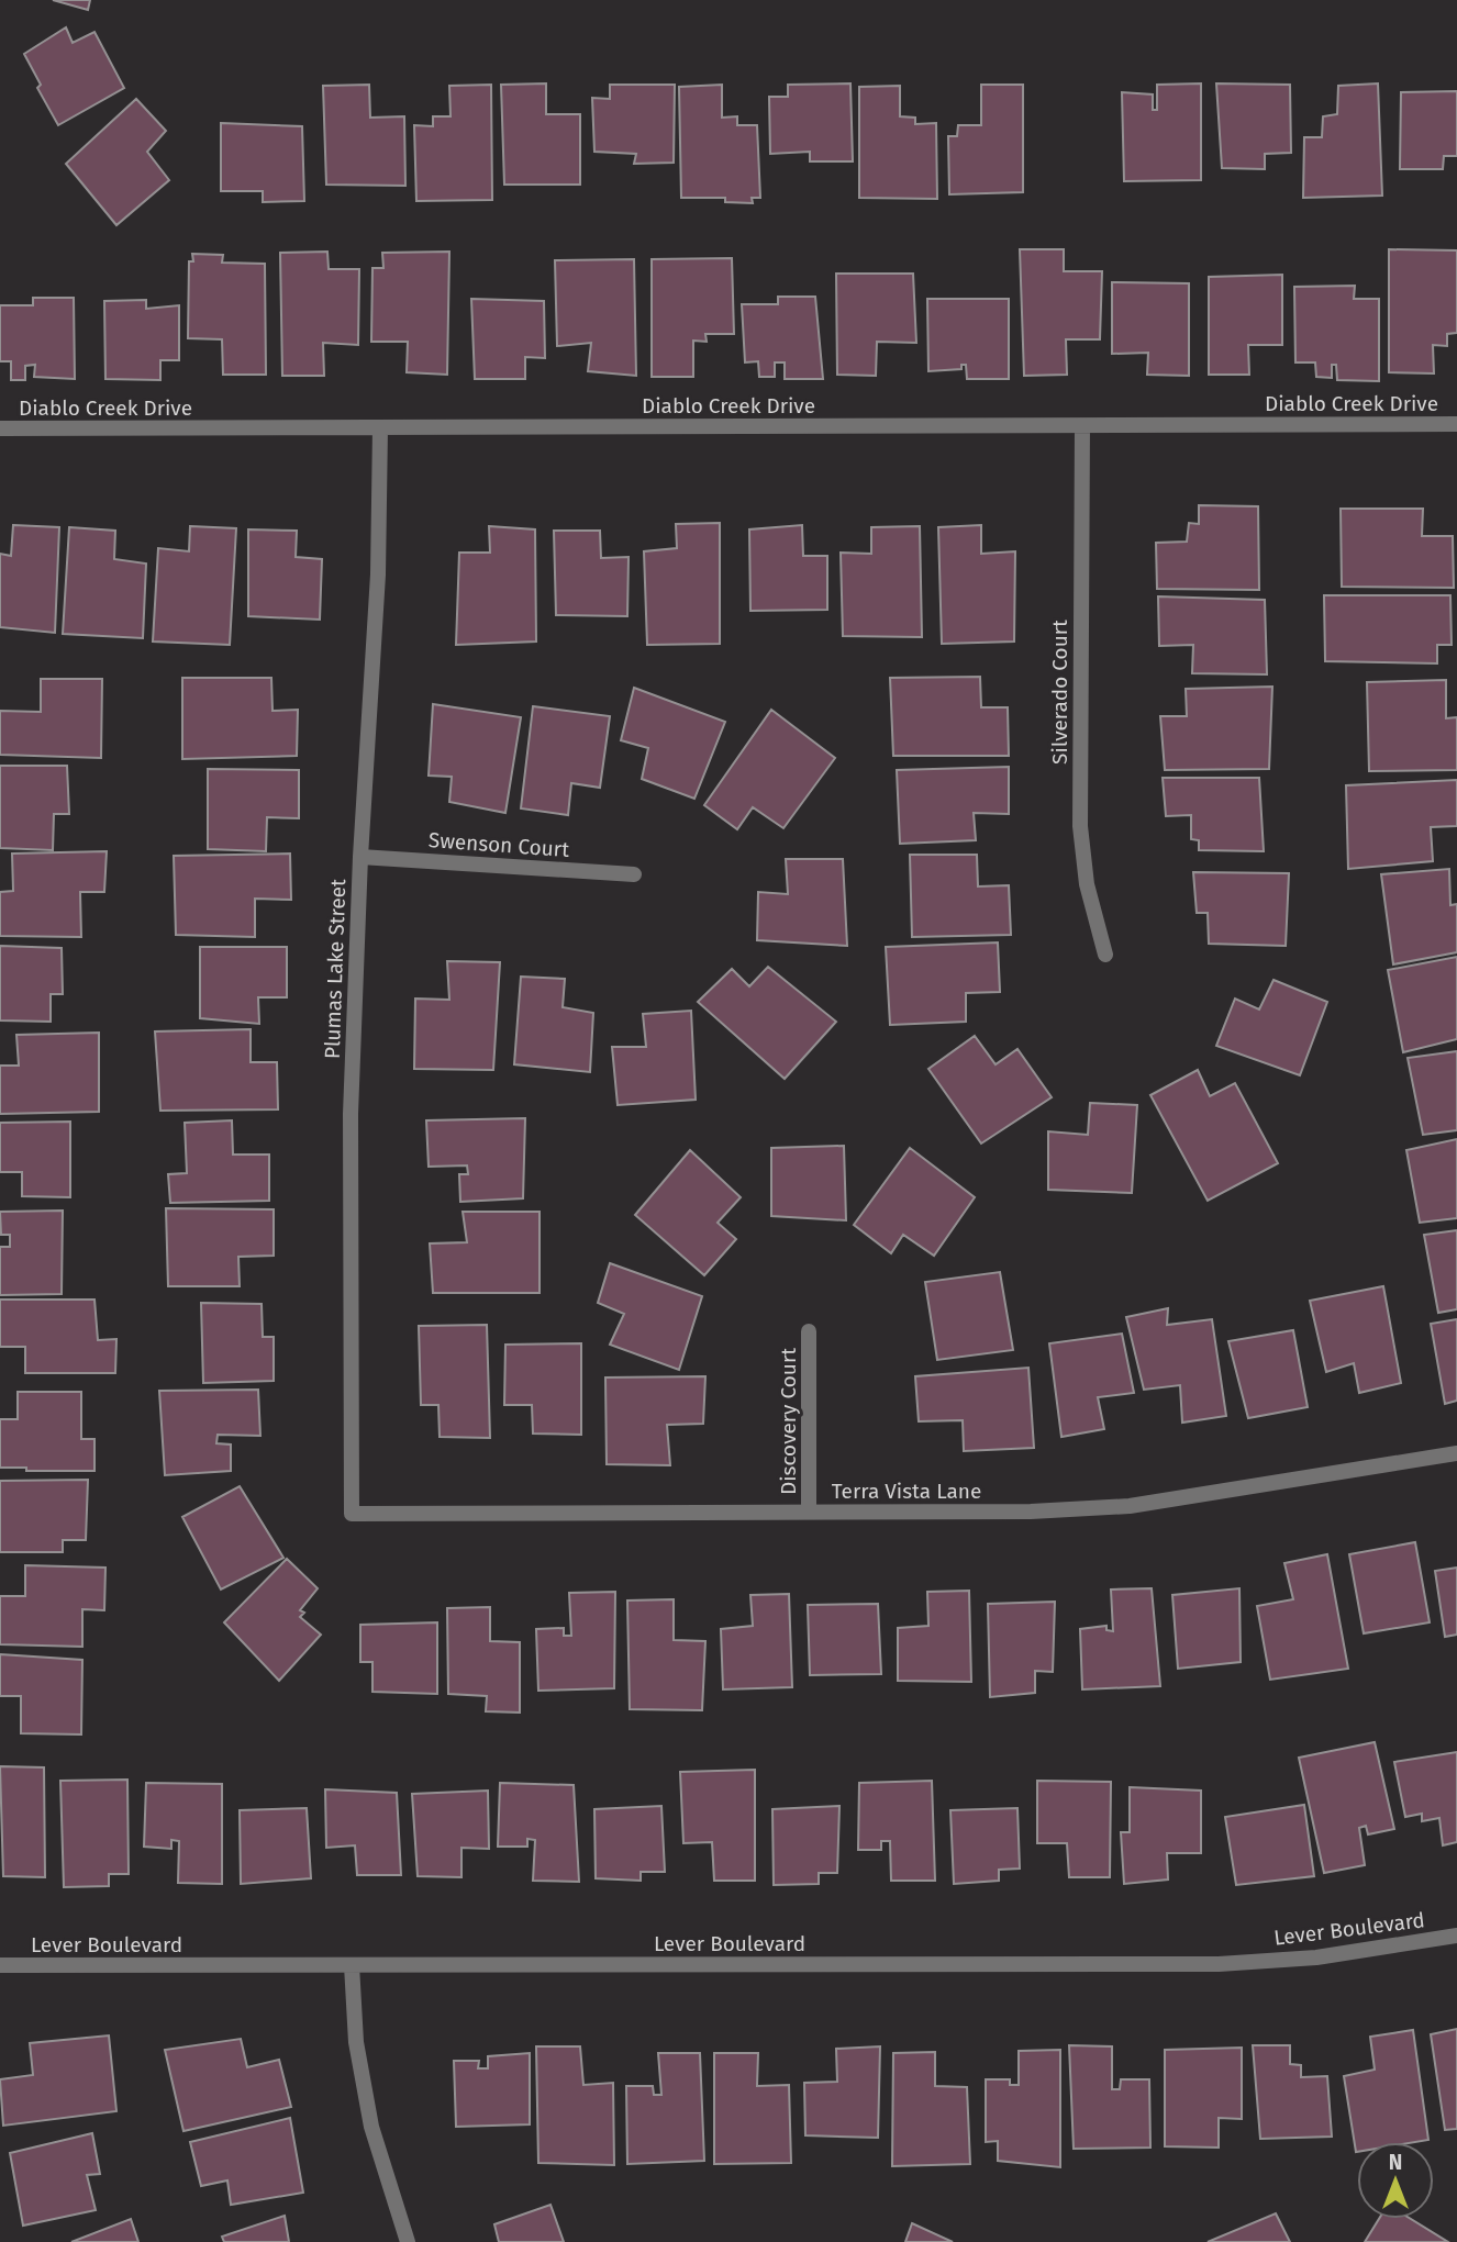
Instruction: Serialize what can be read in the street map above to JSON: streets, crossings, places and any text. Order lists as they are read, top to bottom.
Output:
{
  "streets": {
    "street": [
      "Diablo Creek Drive",
      "Silverado Court",
      "Swenson Court",
      "Plumas Lake Street",
      "Discovery Court",
      "Terra Vista Lane",
      "Lever Boulevard"
    ]
  },
  "crossings": [
    ["Diablo Creek Drive", "Silverado Court"],
    ["Diablo Creek Drive", "Plumas Lake Street"],
    ["Swenson Court", "Plumas Lake Street"],
    ["Plumas Lake Street", "Terra Vista Lane"],
    ["Discovery Court", "Terra Vista Lane"]
  ],
  "north": "top"
}
